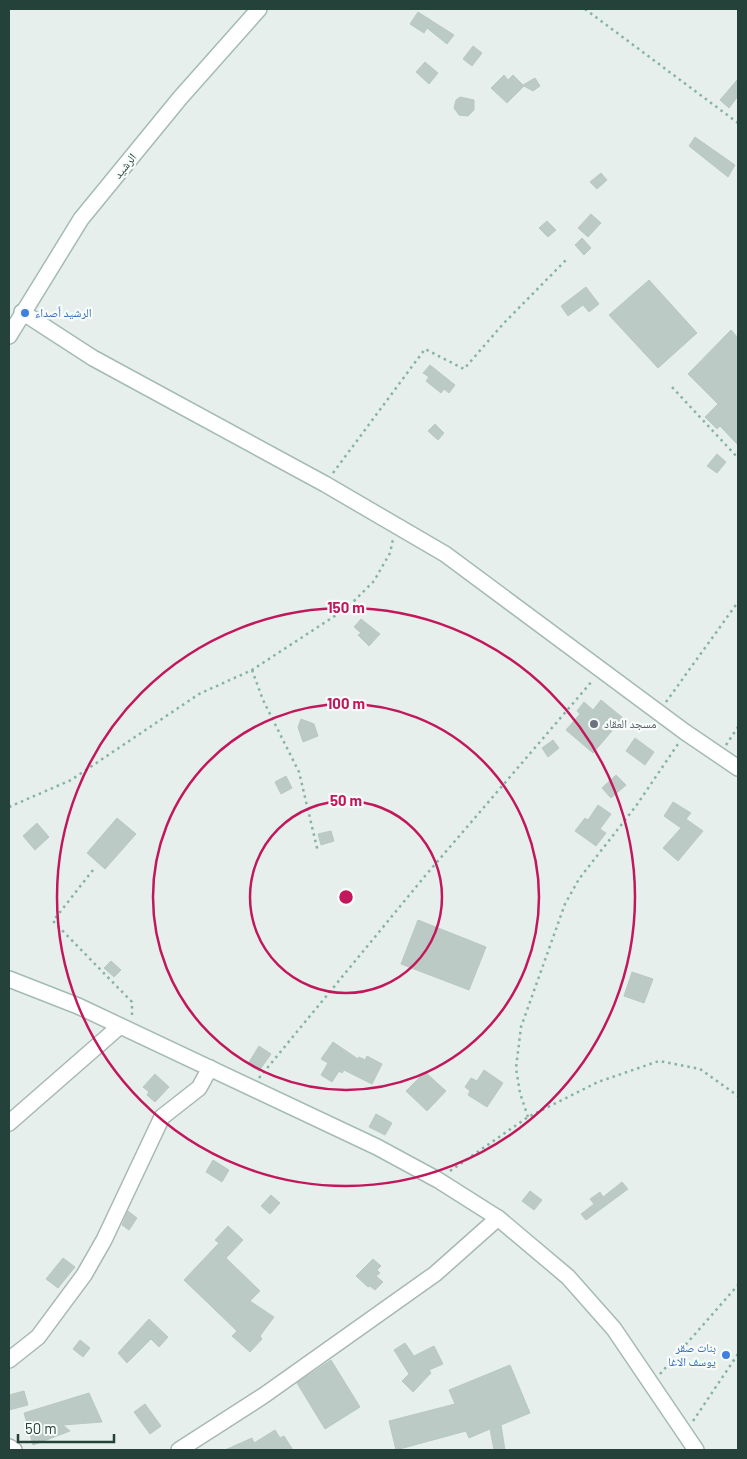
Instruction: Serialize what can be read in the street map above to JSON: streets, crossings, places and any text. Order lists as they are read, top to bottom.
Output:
{
  "streets": {
    "street": ["الرشيد"]
  },
  "places": ["الرشيد أصداء", "مسجد العقاد", "بنات صقر يوسف الاغا"],
  "scale_bar": "50 m",
  "rings": ["150 m", "100 m", "50 m"]
}
